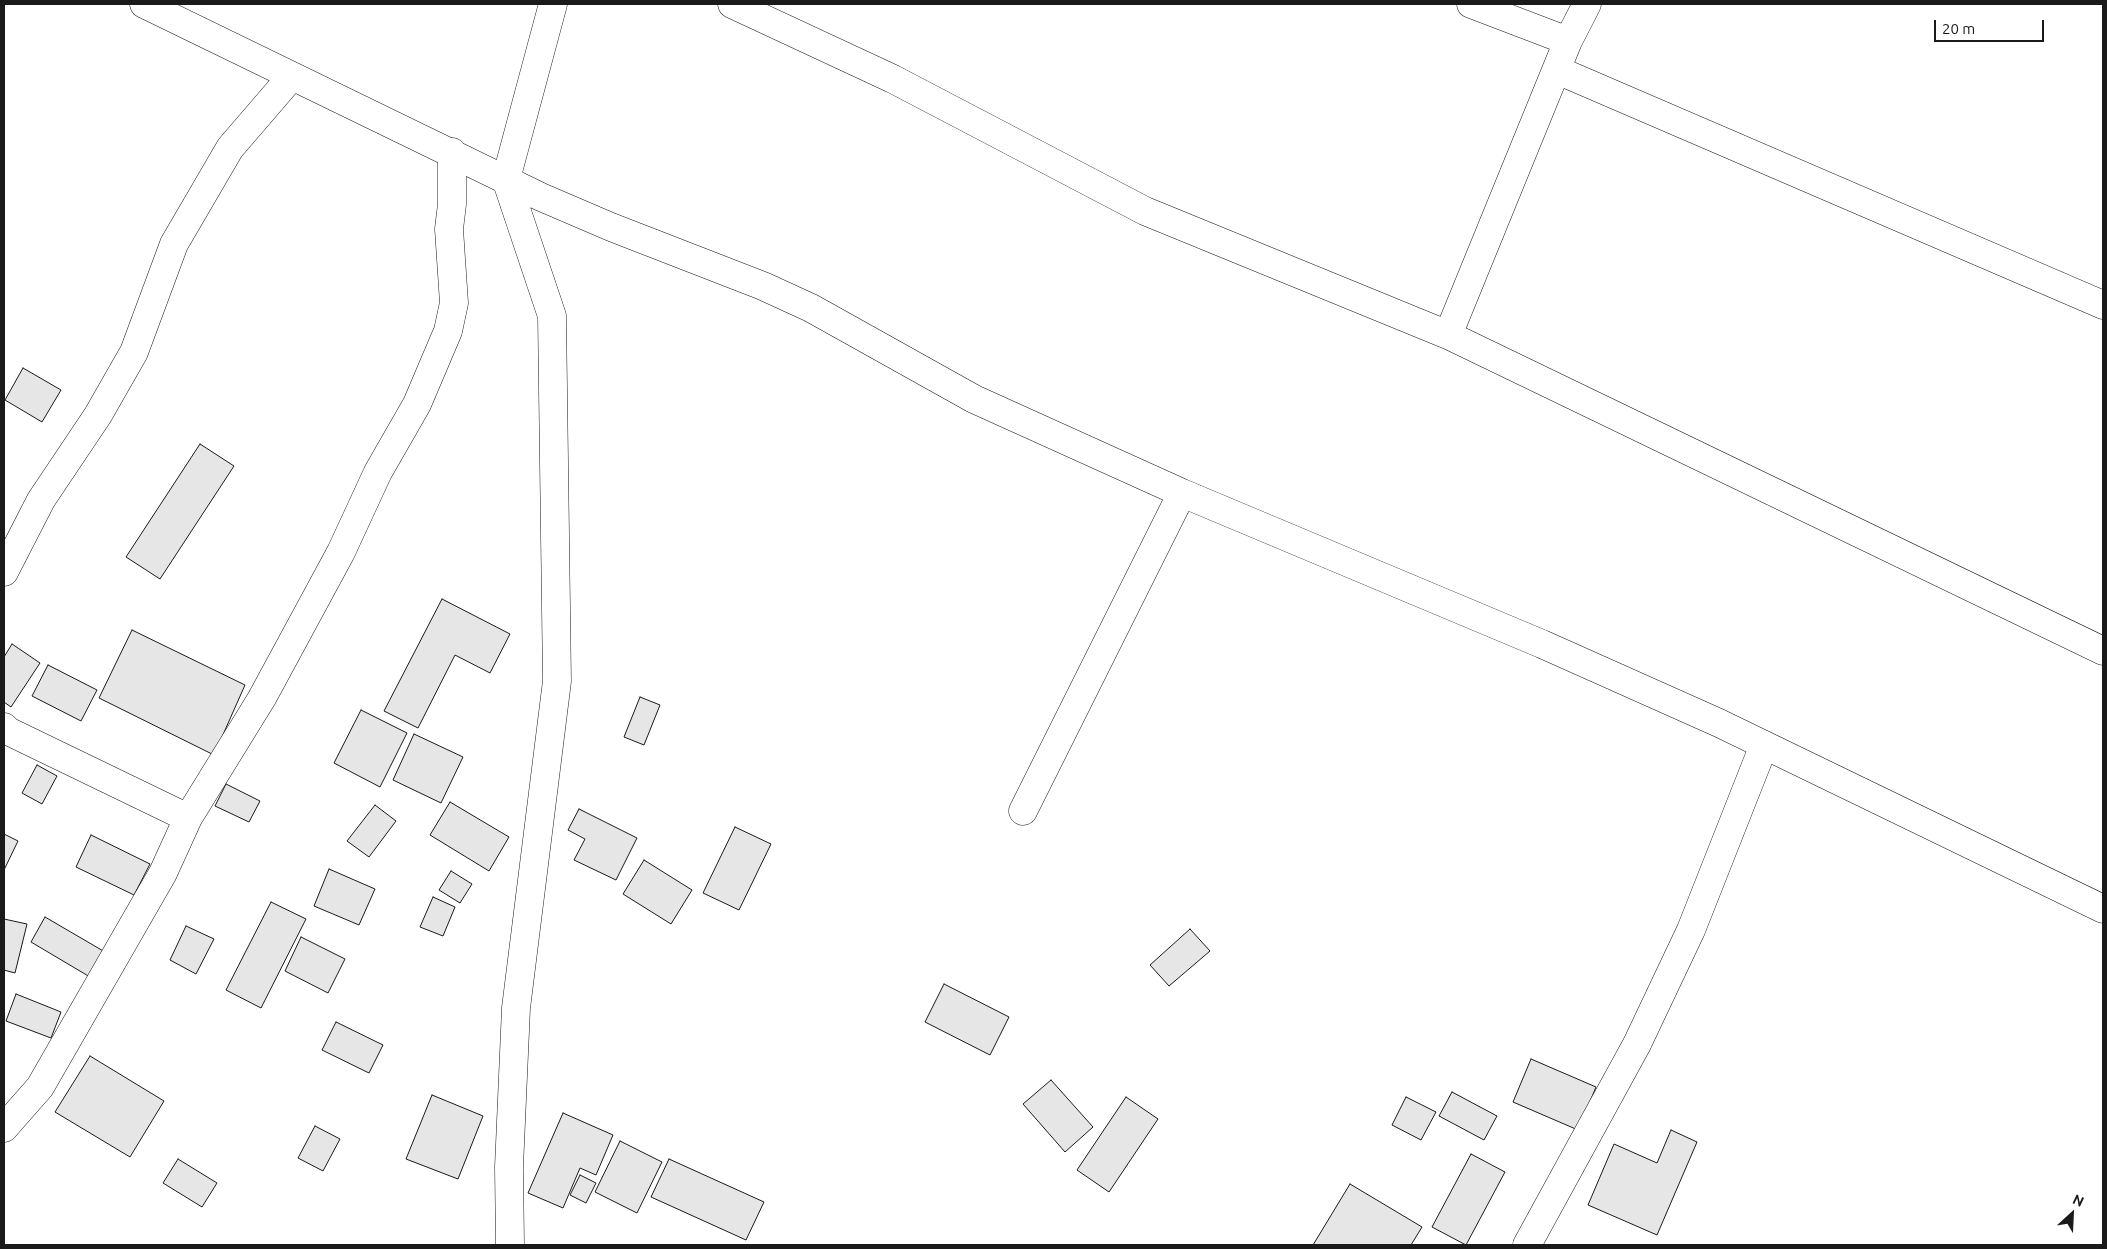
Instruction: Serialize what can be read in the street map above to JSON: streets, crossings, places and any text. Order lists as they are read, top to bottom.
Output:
{
  "scale_bar": "20 m",
  "north": "top right"
}
